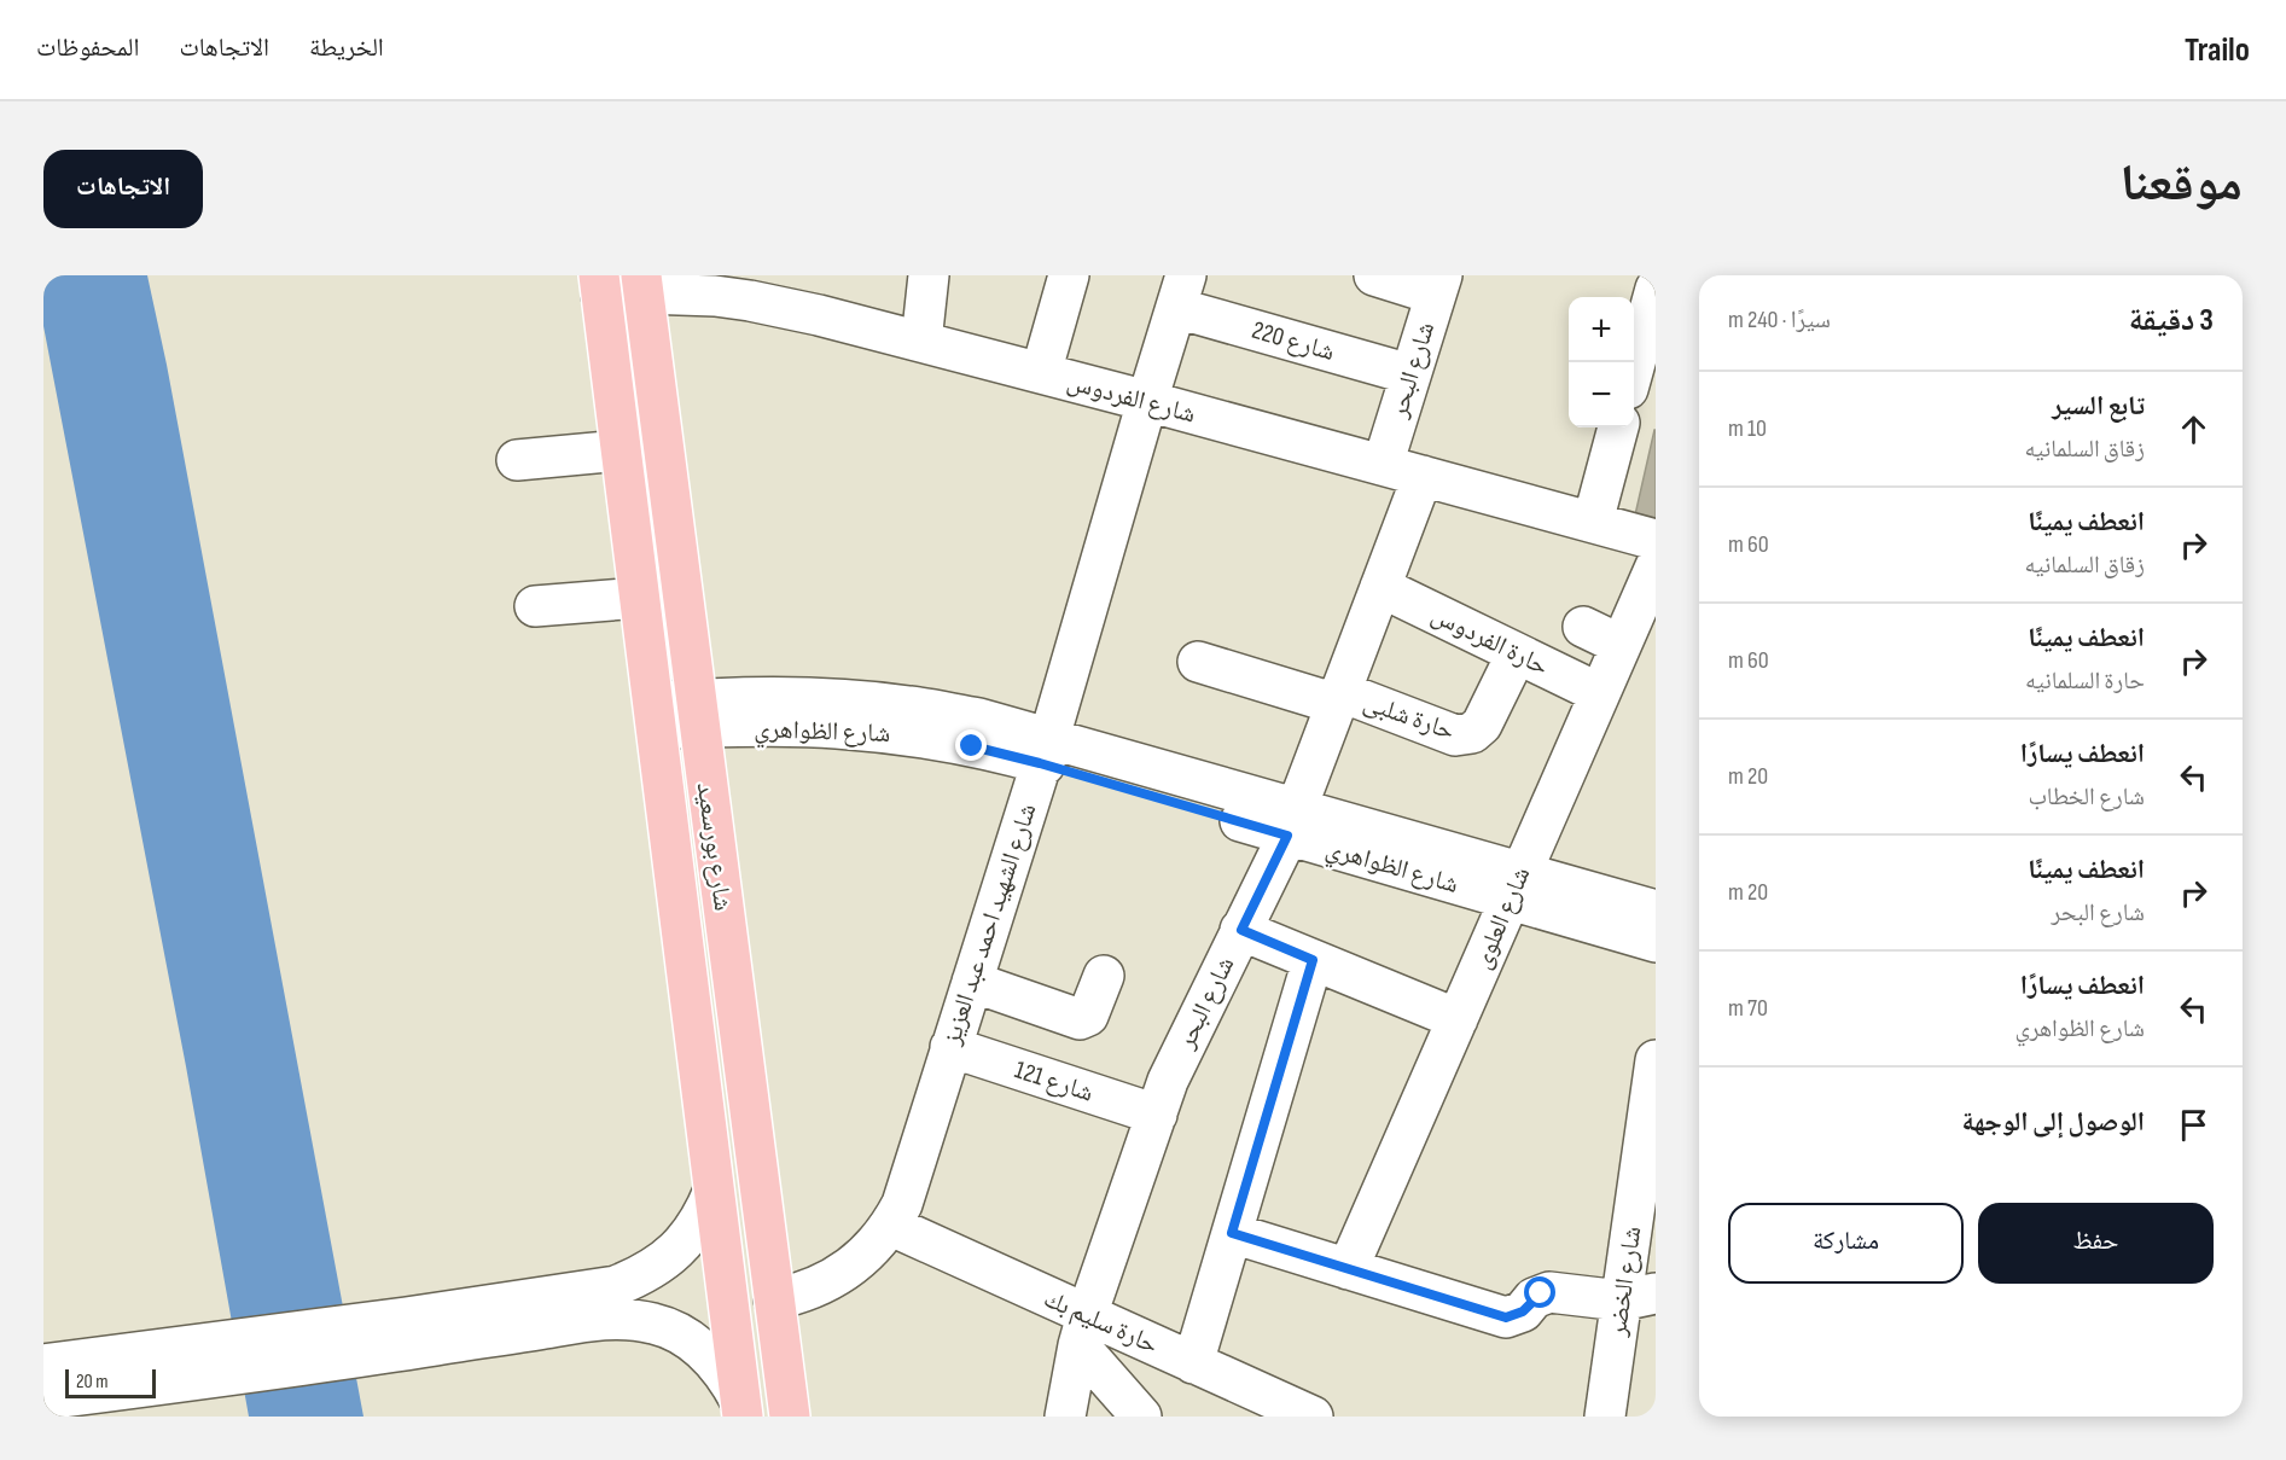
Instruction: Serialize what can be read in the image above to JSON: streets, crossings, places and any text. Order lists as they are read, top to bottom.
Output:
{
  "streets": {
    "main road": ["شارع بورسعيد"],
    "street": [
      "شارع 220",
      "شارع البحر",
      "شارع الفردوس",
      "حارة الفردوس",
      "حارة شلبى",
      "شارع الظواهري",
      "شارع العلوى",
      "شارع الشهيد احمد عبد العزيز",
      "شارع 121",
      "شارع الخضر",
      "حارة سليم بك"
    ]
  },
  "crossings": [
    ["شارع 220", "شارع البحر"],
    ["شارع 220", "شارع الشهيد احمد عبد العزيز"],
    ["شارع البحر", "شارع الفردوس"],
    ["شارع البحر", "حارة الفردوس"],
    ["شارع البحر", "حارة شلبى"],
    ["شارع البحر", "شارع الظواهري"],
    ["شارع البحر", "شارع 121"],
    ["شارع البحر", "حارة سليم بك"],
    ["شارع الفردوس", "شارع بورسعيد"],
    ["شارع الفردوس", "شارع الشهيد احمد عبد العزيز"],
    ["حارة الفردوس", "حارة شلبى"],
    ["حارة الفردوس", "شارع العلوى"],
    ["شارع الظواهري", "شارع بورسعيد"],
    ["شارع الظواهري", "شارع العلوى"],
    ["شارع الظواهري", "شارع الشهيد احمد عبد العزيز"],
    ["شارع بورسعيد", "شارع الشهيد احمد عبد العزيز"],
    ["شارع الشهيد احمد عبد العزيز", "شارع 121"],
    ["شارع الشهيد احمد عبد العزيز", "حارة سليم بك"]
  ],
  "scale_bar": "20 m",
  "page": {
    "header": "Trailo",
    "nav": ["الخريطة", "الاتجاهات", "المحفوظات"],
    "title": "موقعنا",
    "buttons": [
      "الاتجاهات",
      ["حفظ", "مشاركة"]
    ],
    "heading": ["3 دقيقة", "سيرًا · 240 m"],
    "map_buttons": ["+", "−"],
    "list": [
      ["تابع السير", "زقاق السلمانيه", "10 m"],
      ["انعطف يمينًا", "زقاق السلمانيه", "60 m"],
      ["انعطف يمينًا", "حارة السلمانيه", "60 m"],
      ["انعطف يسارًا", "شارع الخطاب", "20 m"],
      ["انعطف يمينًا", "شارع البحر", "20 m"],
      ["انعطف يسارًا", "شارع الظواهري", "70 m"],
      "الوصول إلى الوجهة"
    ],
    "scale": "20 m"
  }
}
